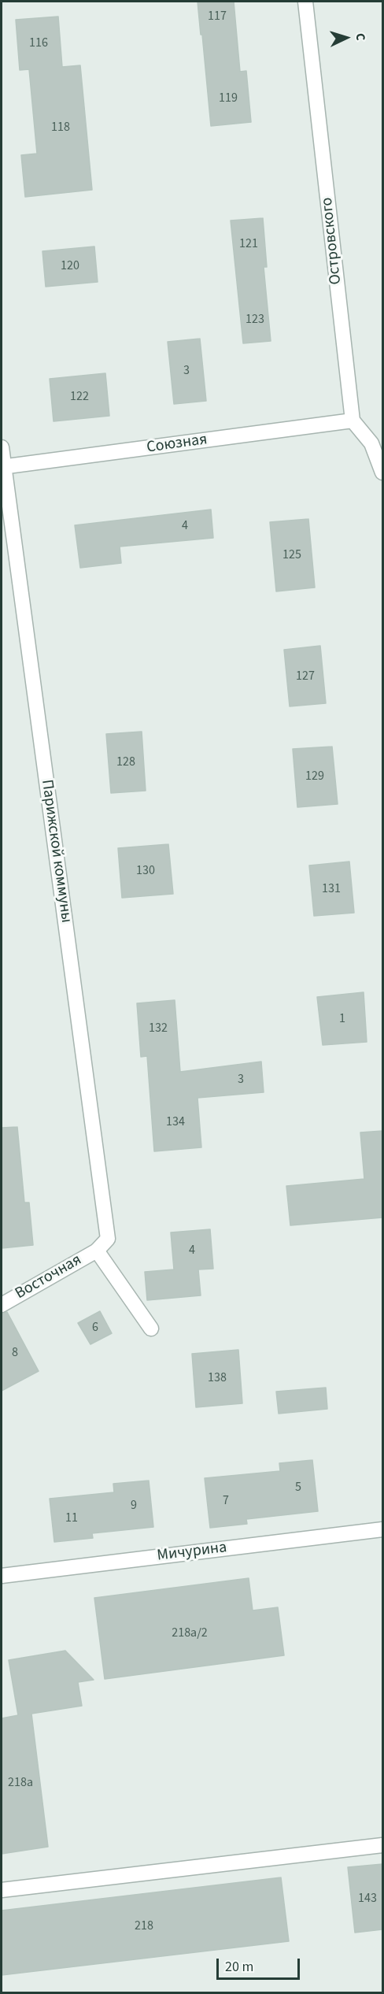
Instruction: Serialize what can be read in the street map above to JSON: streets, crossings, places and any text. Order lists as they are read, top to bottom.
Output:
{
  "streets": {
    "street": [
      "Островского",
      "Союзная",
      "Парижской коммуны",
      "Восточная",
      "Мичурина"
    ]
  },
  "crossings": [
    ["Островского", "Союзная"],
    ["Союзная", "Парижской коммуны"],
    ["Парижской коммуны", "Восточная"]
  ],
  "house_numbers": [
    "117",
    "116",
    "119",
    "118",
    "121",
    "120",
    "123",
    "3",
    "122",
    "4",
    "125",
    "127",
    "128",
    "129",
    "130",
    "131",
    "1",
    "132",
    "3",
    "134",
    "4",
    "6",
    "8",
    "138",
    "5",
    "7",
    "9",
    "11",
    "218а/2",
    "218а",
    "143",
    "218"
  ],
  "scale_bar": "20 m",
  "north": "right"
}
